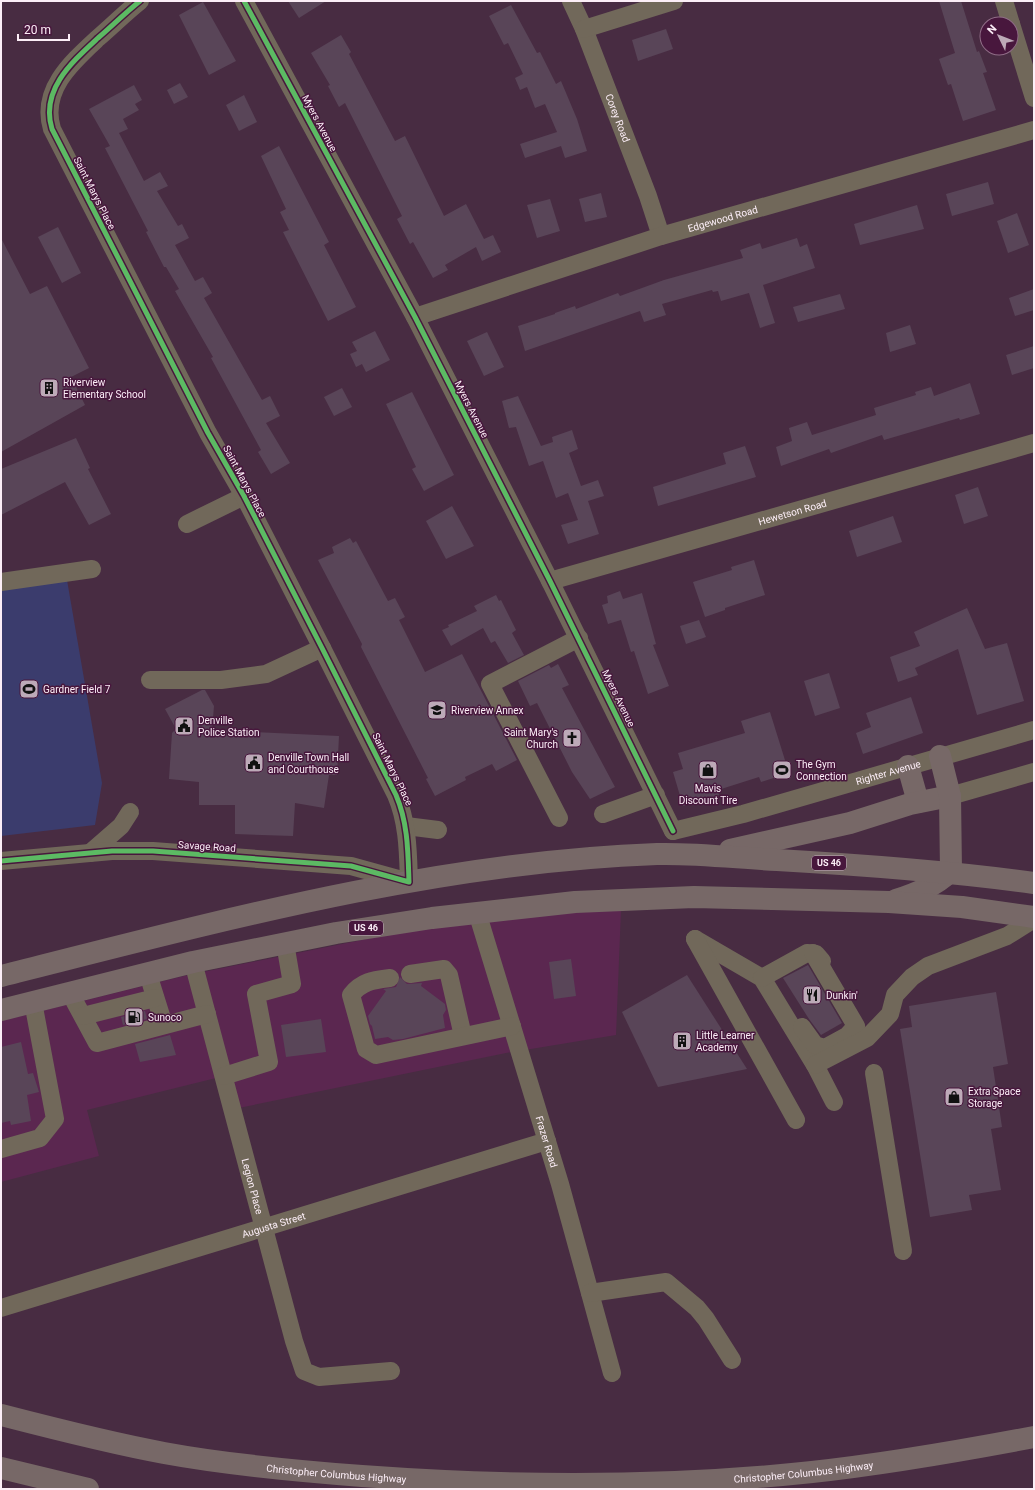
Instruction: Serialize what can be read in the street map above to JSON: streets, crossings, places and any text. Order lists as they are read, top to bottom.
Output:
{
  "streets": {
    "highway": ["US 46", "Christopher Columbus Highway"],
    "street": [
      "Corey Road",
      "Myers Avenue",
      "Saint Marys Place",
      "Edgewood Road",
      "Hewetson Road",
      "Righter Avenue",
      "Savage Road",
      "Frazer Road",
      "Legion Place",
      "Augusta Street"
    ]
  },
  "crossings": [
    ["Corey Road", "Edgewood Road"],
    ["Myers Avenue", "Edgewood Road"],
    ["Myers Avenue", "Hewetson Road"],
    ["Myers Avenue", "Righter Avenue"],
    ["Saint Marys Place", "Savage Road"],
    ["Saint Marys Place", "US 46"],
    ["Savage Road", "US 46"],
    ["US 46", "Frazer Road"],
    ["US 46", "Legion Place"],
    ["Frazer Road", "Augusta Street"],
    ["Legion Place", "Augusta Street"]
  ],
  "places": {
    "building": ["Riverview Elementary School", "Little Learner Academy"],
    "sports": ["Gardner Field 7", "The Gym Connection"],
    "school or university": ["Riverview Annex"],
    "public building": ["Denville Police Station", "Denville Town Hall and Courthouse"],
    "church": ["Saint Mary's Church"],
    "shop": ["Mavis Discount Tire", "Extra Space Storage"],
    "restaurant": ["Dunkin'"],
    "fuel station": ["Sunoco"]
  },
  "scale_bar": "20 m",
  "north": "top left"
}
